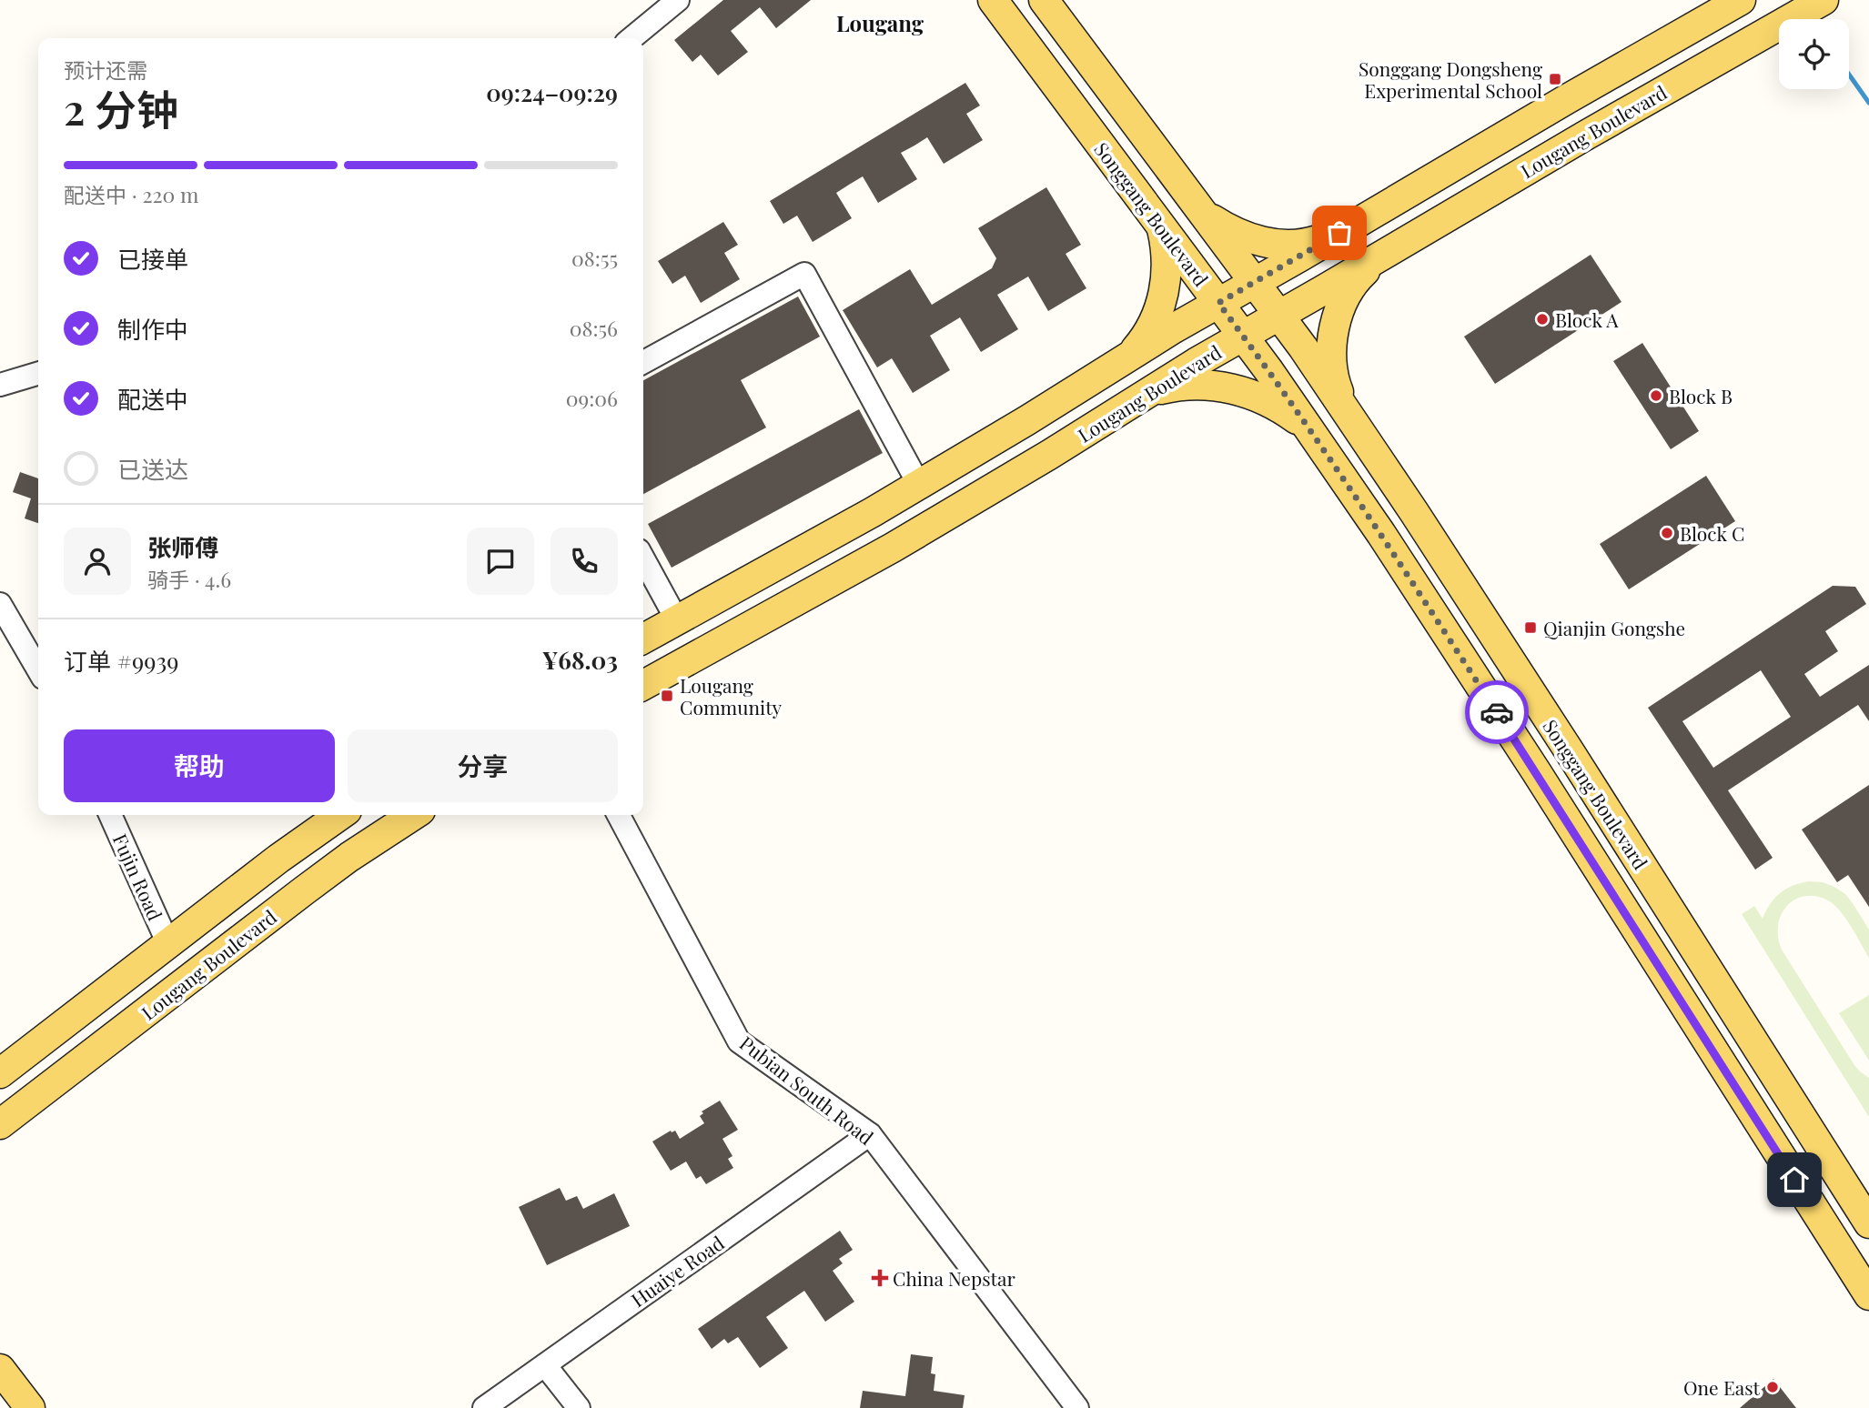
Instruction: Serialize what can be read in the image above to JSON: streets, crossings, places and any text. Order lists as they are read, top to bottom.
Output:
{
  "streets": {
    "main road": ["Lougang Boulevard", "Songgang Boulevard"],
    "street": ["Fujin Road", "Pubian South Road", "Huaiye Road"]
  },
  "crossings": [
    ["Lougang Boulevard", "Songgang Boulevard"],
    ["Lougang Boulevard", "Fujin Road"],
    ["Pubian South Road", "Huaiye Road"]
  ],
  "districts": ["Lougang"],
  "places": {
    "transit": ["Songgang Dongsheng Experimental School", "Qianjin Gongshe", "Lougang Community"],
    "other": [
      "Block A",
      "Block B",
      "Block C",
      "One East"
    ],
    "health": ["China Nepstar"]
  },
  "page": {
    "heading": ["2 分钟", "预计还需", "09:24–09:29"],
    "panel": [
      "张师傅",
      "骑手 · 4.6",
      "订单 #9939",
      "¥68.03"
    ],
    "bar": "配送中 · 220 m",
    "list": [
      ["已接单", "08:55"],
      ["制作中", "08:56"],
      ["配送中", "09:06"],
      "已送达"
    ],
    "buttons": ["帮助", "分享"]
  }
}
